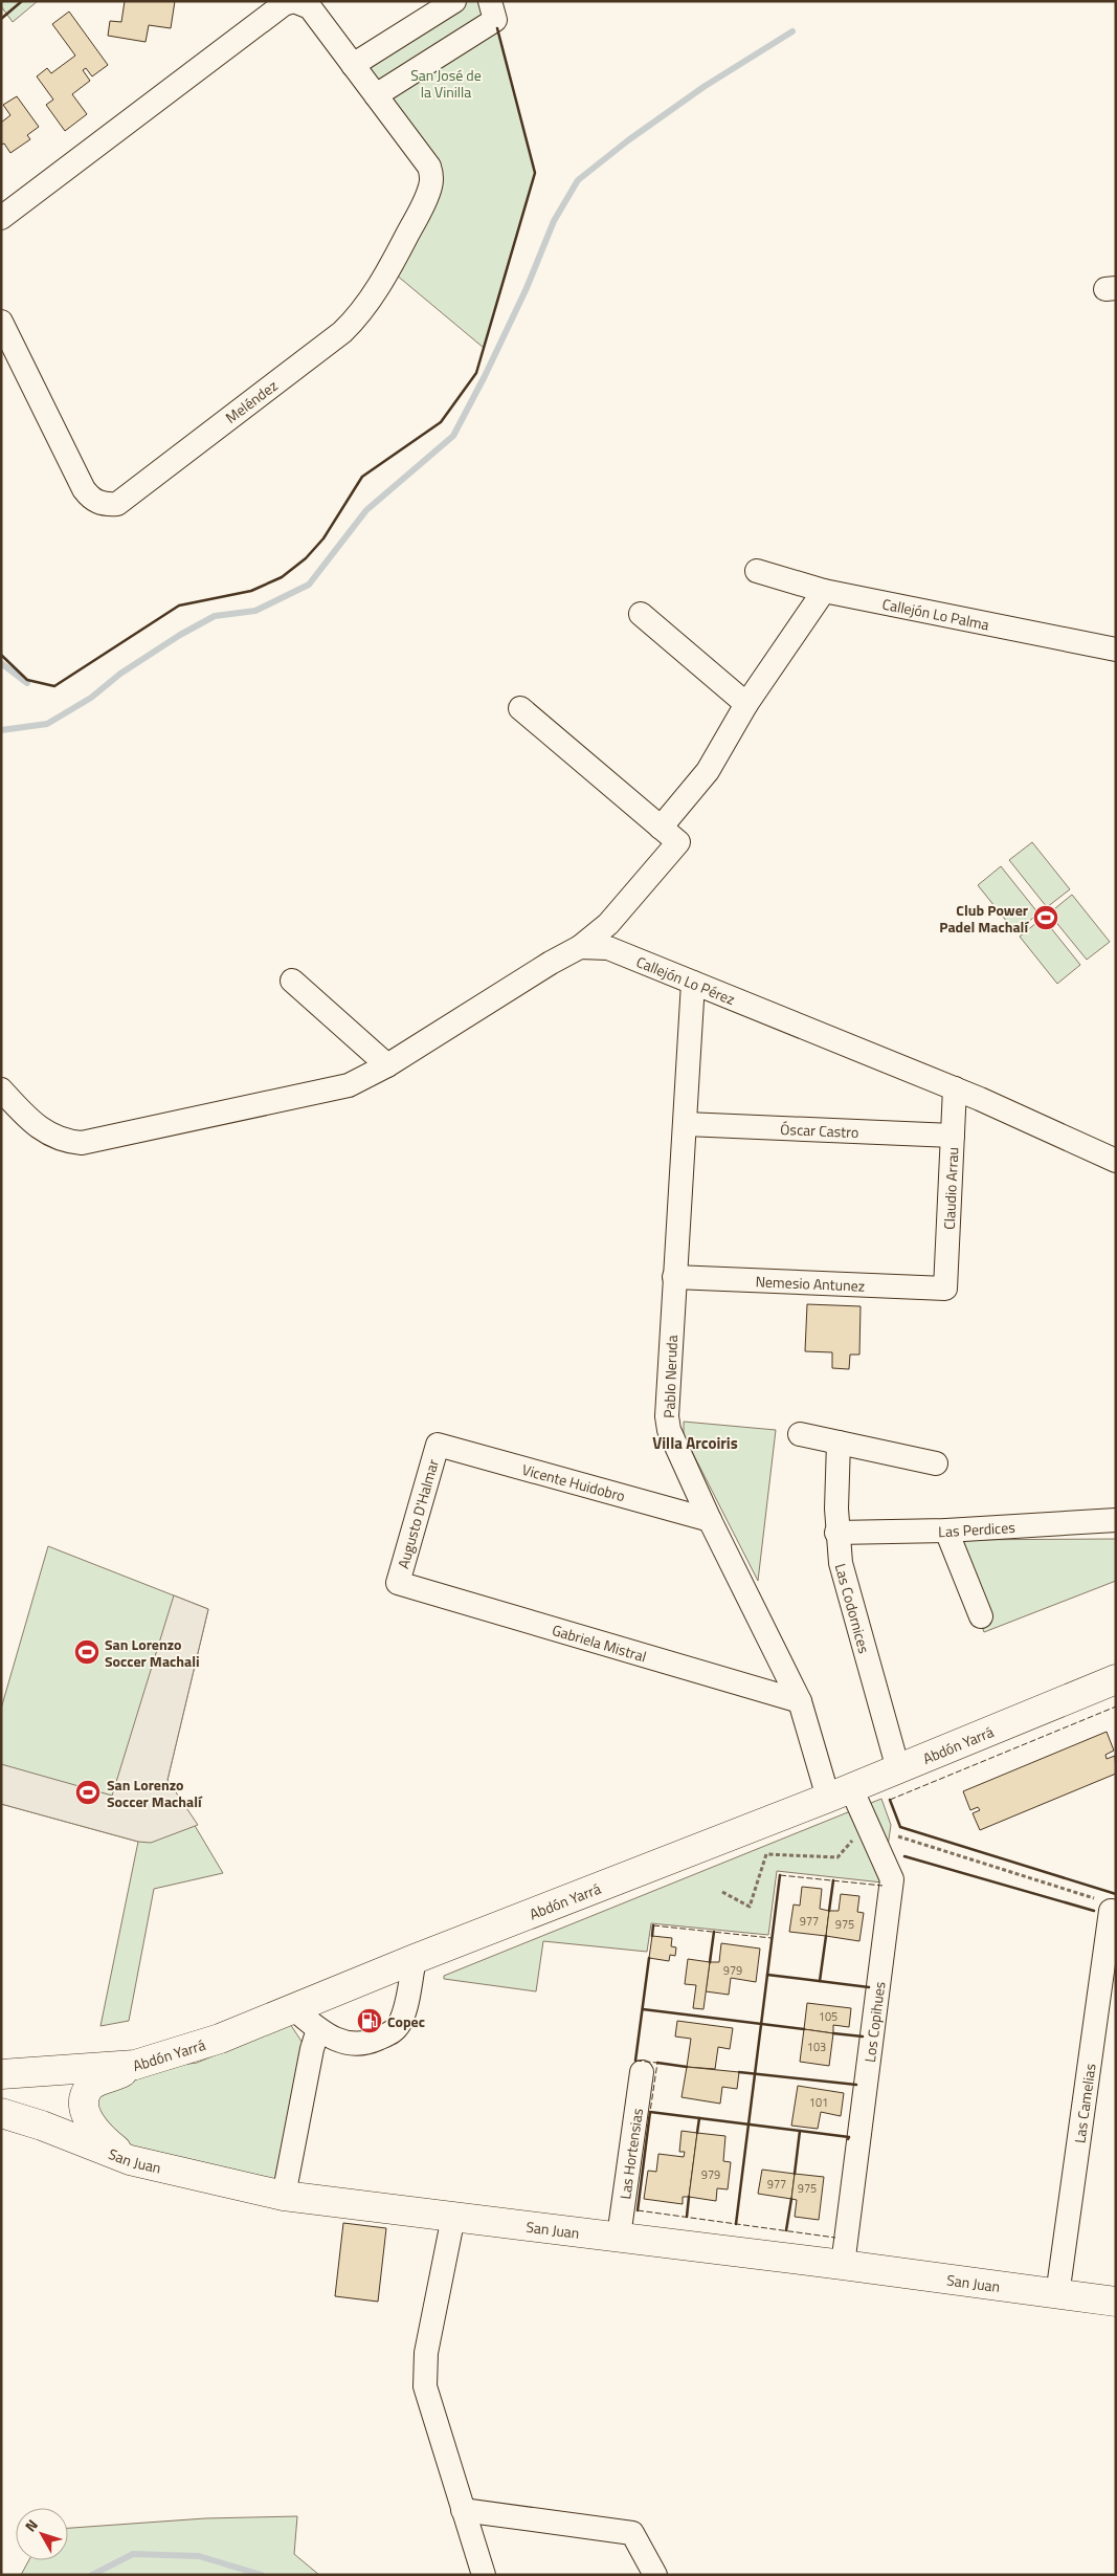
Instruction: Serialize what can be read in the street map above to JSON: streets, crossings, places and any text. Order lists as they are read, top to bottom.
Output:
{
  "streets": {
    "main road": ["Abdón Yarrá", "San Juan"],
    "street": [
      "Meléndez",
      "Callejón Lo Palma",
      "Callejón Lo Pérez",
      "Óscar Castro",
      "Claudio Arrau",
      "Nemesio Antunez",
      "Pablo Neruda",
      "Vicente Huidobro",
      "Augusto D'Halmar",
      "Las Perdices",
      "Las Codornices",
      "Gabriela Mistral",
      "Los Copihues",
      "Las Camelias",
      "Las Hortensias"
    ]
  },
  "crossings": [
    ["Callejón Lo Pérez", "Claudio Arrau"],
    ["Callejón Lo Pérez", "Pablo Neruda"],
    ["Óscar Castro", "Claudio Arrau"],
    ["Óscar Castro", "Pablo Neruda"],
    ["Claudio Arrau", "Nemesio Antunez"],
    ["Nemesio Antunez", "Pablo Neruda"],
    ["Pablo Neruda", "Vicente Huidobro"],
    ["Pablo Neruda", "Gabriela Mistral"],
    ["Pablo Neruda", "Abdón Yarrá"],
    ["Pablo Neruda", "Los Copihues"],
    ["Vicente Huidobro", "Augusto D'Halmar"],
    ["Augusto D'Halmar", "Gabriela Mistral"],
    ["Las Perdices", "Las Codornices"],
    ["Las Codornices", "Abdón Yarrá"],
    ["Abdón Yarrá", "Los Copihues"],
    ["Los Copihues", "San Juan"],
    ["Las Camelias", "San Juan"],
    ["Las Hortensias", "San Juan"]
  ],
  "districts": ["Villa Arcoiris"],
  "parks": ["San José de la Vinilla"],
  "places": {
    "sports": ["Club Power Padel Machalí", "San Lorenzo Soccer Machali", "San Lorenzo Soccer Machalí"],
    "fuel station": ["Copec"]
  },
  "house_numbers": [
    "977",
    "975",
    "979",
    "105",
    "103",
    "101",
    "979",
    "977",
    "975"
  ],
  "north": "top left"
}
